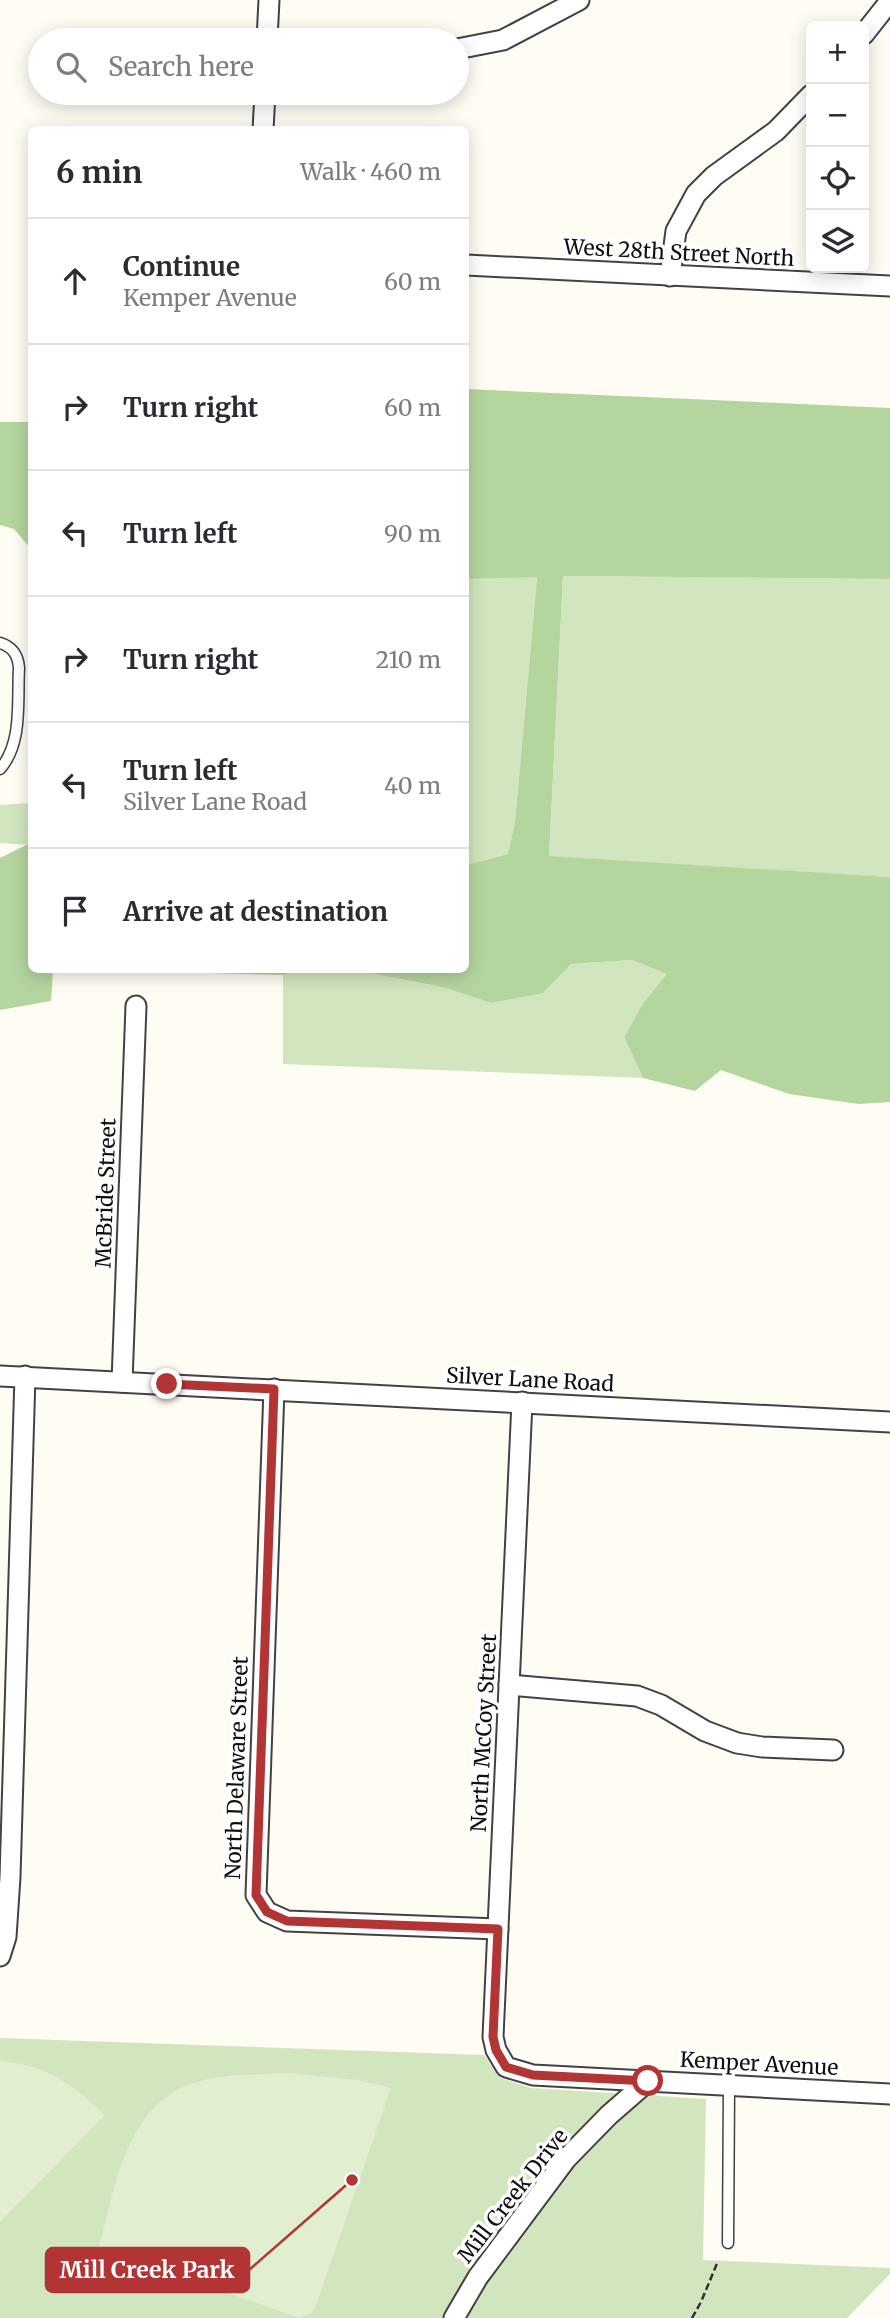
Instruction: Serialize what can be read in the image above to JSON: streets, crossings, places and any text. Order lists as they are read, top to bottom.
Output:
{
  "streets": {
    "street": [
      "West 28th Street North",
      "McBride Street",
      "Silver Lane Road",
      "North McCoy Street",
      "North Delaware Street",
      "Kemper Avenue",
      "Mill Creek Drive"
    ]
  },
  "crossings": [
    ["McBride Street", "Silver Lane Road"],
    ["Silver Lane Road", "North McCoy Street"],
    ["Silver Lane Road", "North Delaware Street"],
    ["North McCoy Street", "North Delaware Street"],
    ["North McCoy Street", "Kemper Avenue"],
    ["Kemper Avenue", "Mill Creek Drive"]
  ],
  "places": ["Mill Creek Park"],
  "page": {
    "map_buttons": ["+", "−"],
    "search": "Search here",
    "heading": ["6 min", "Walk · 460 m"],
    "list": [
      ["Continue", "Kemper Avenue", "60 m"],
      ["Turn right", "60 m"],
      ["Turn left", "90 m"],
      ["Turn right", "210 m"],
      ["Turn left", "Silver Lane Road", "40 m"],
      "Arrive at destination"
    ]
  }
}
